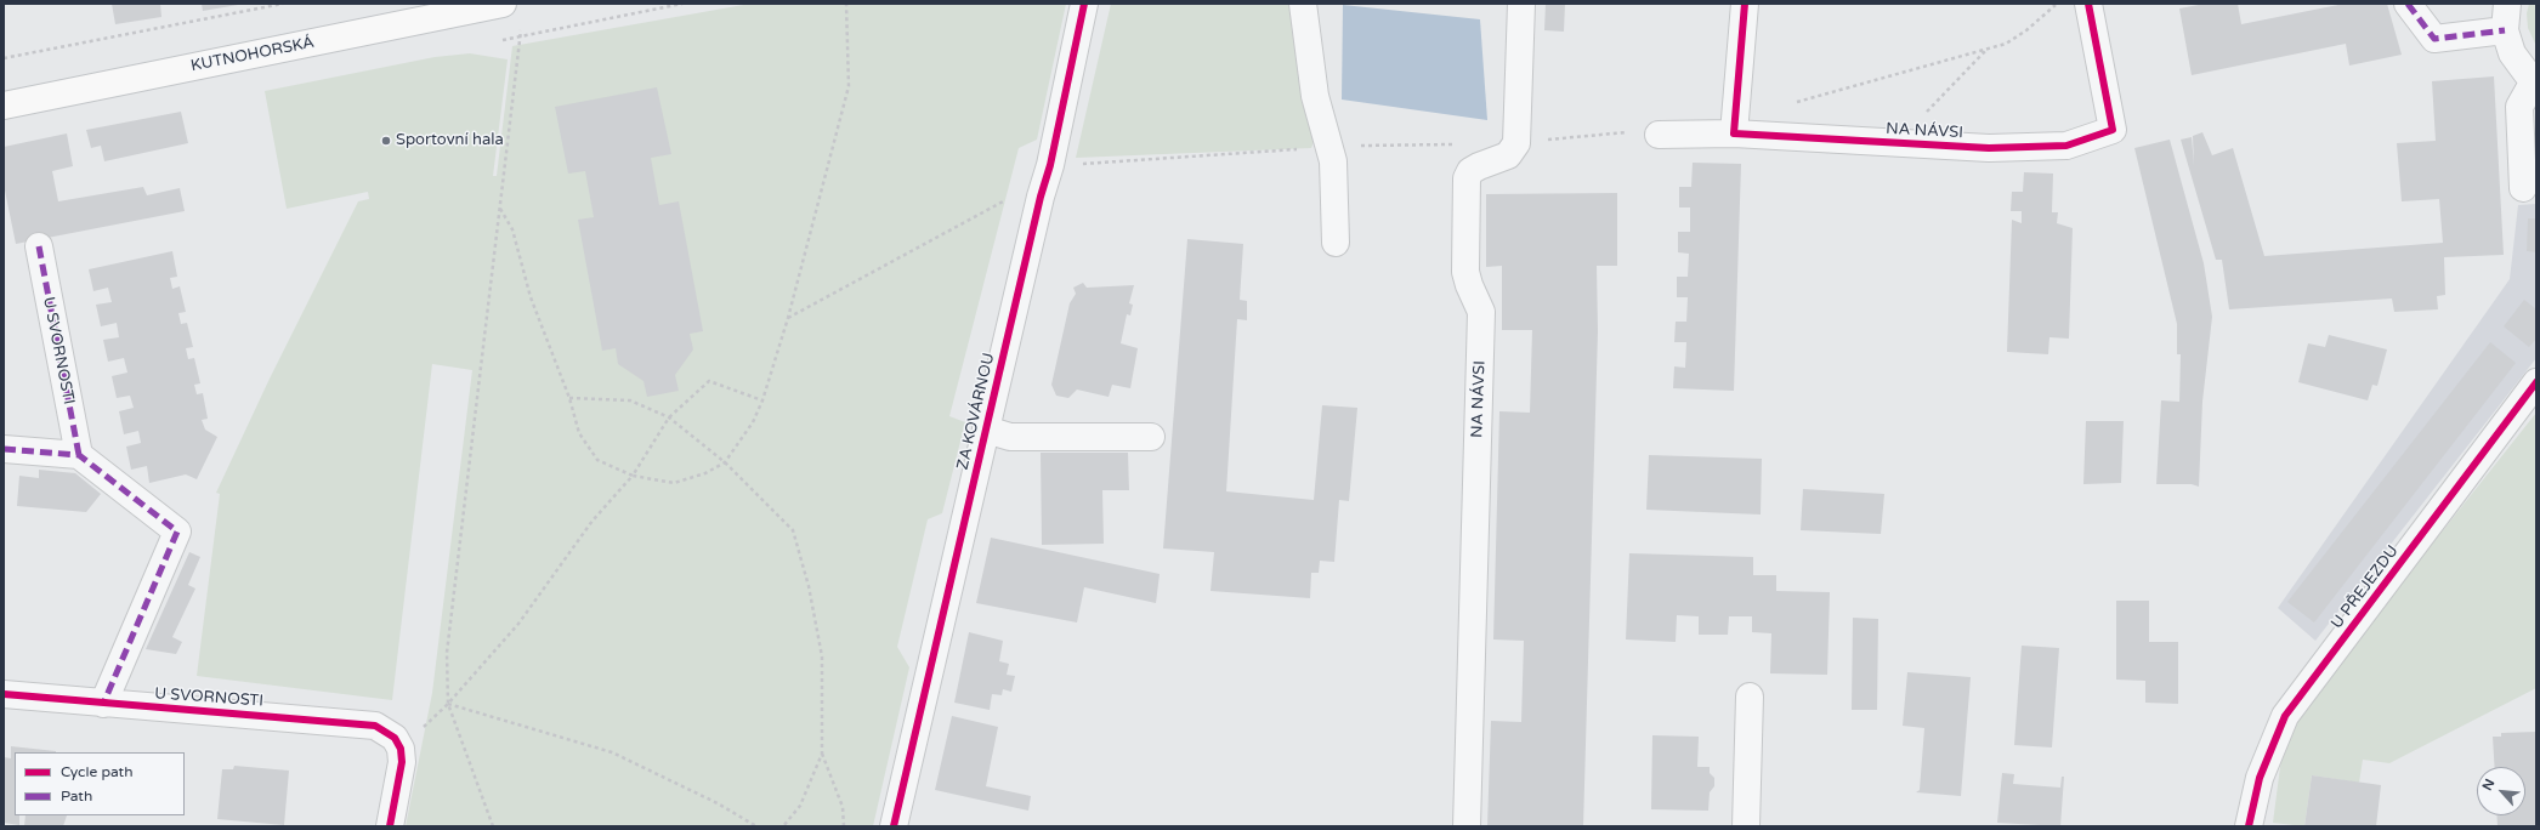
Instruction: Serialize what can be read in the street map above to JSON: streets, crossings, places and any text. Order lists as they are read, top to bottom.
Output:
{
  "streets": {
    "main road": ["KUTNOHORSKÁ"],
    "street": [
      "NA NÁVSI",
      "U SVORNOSTI",
      "ZA KOVÁRNOU",
      "U PŘEJEZDU"
    ]
  },
  "places": ["Sportovní hala"],
  "legend": ["Cycle path", "Path"],
  "north": "top left"
}
